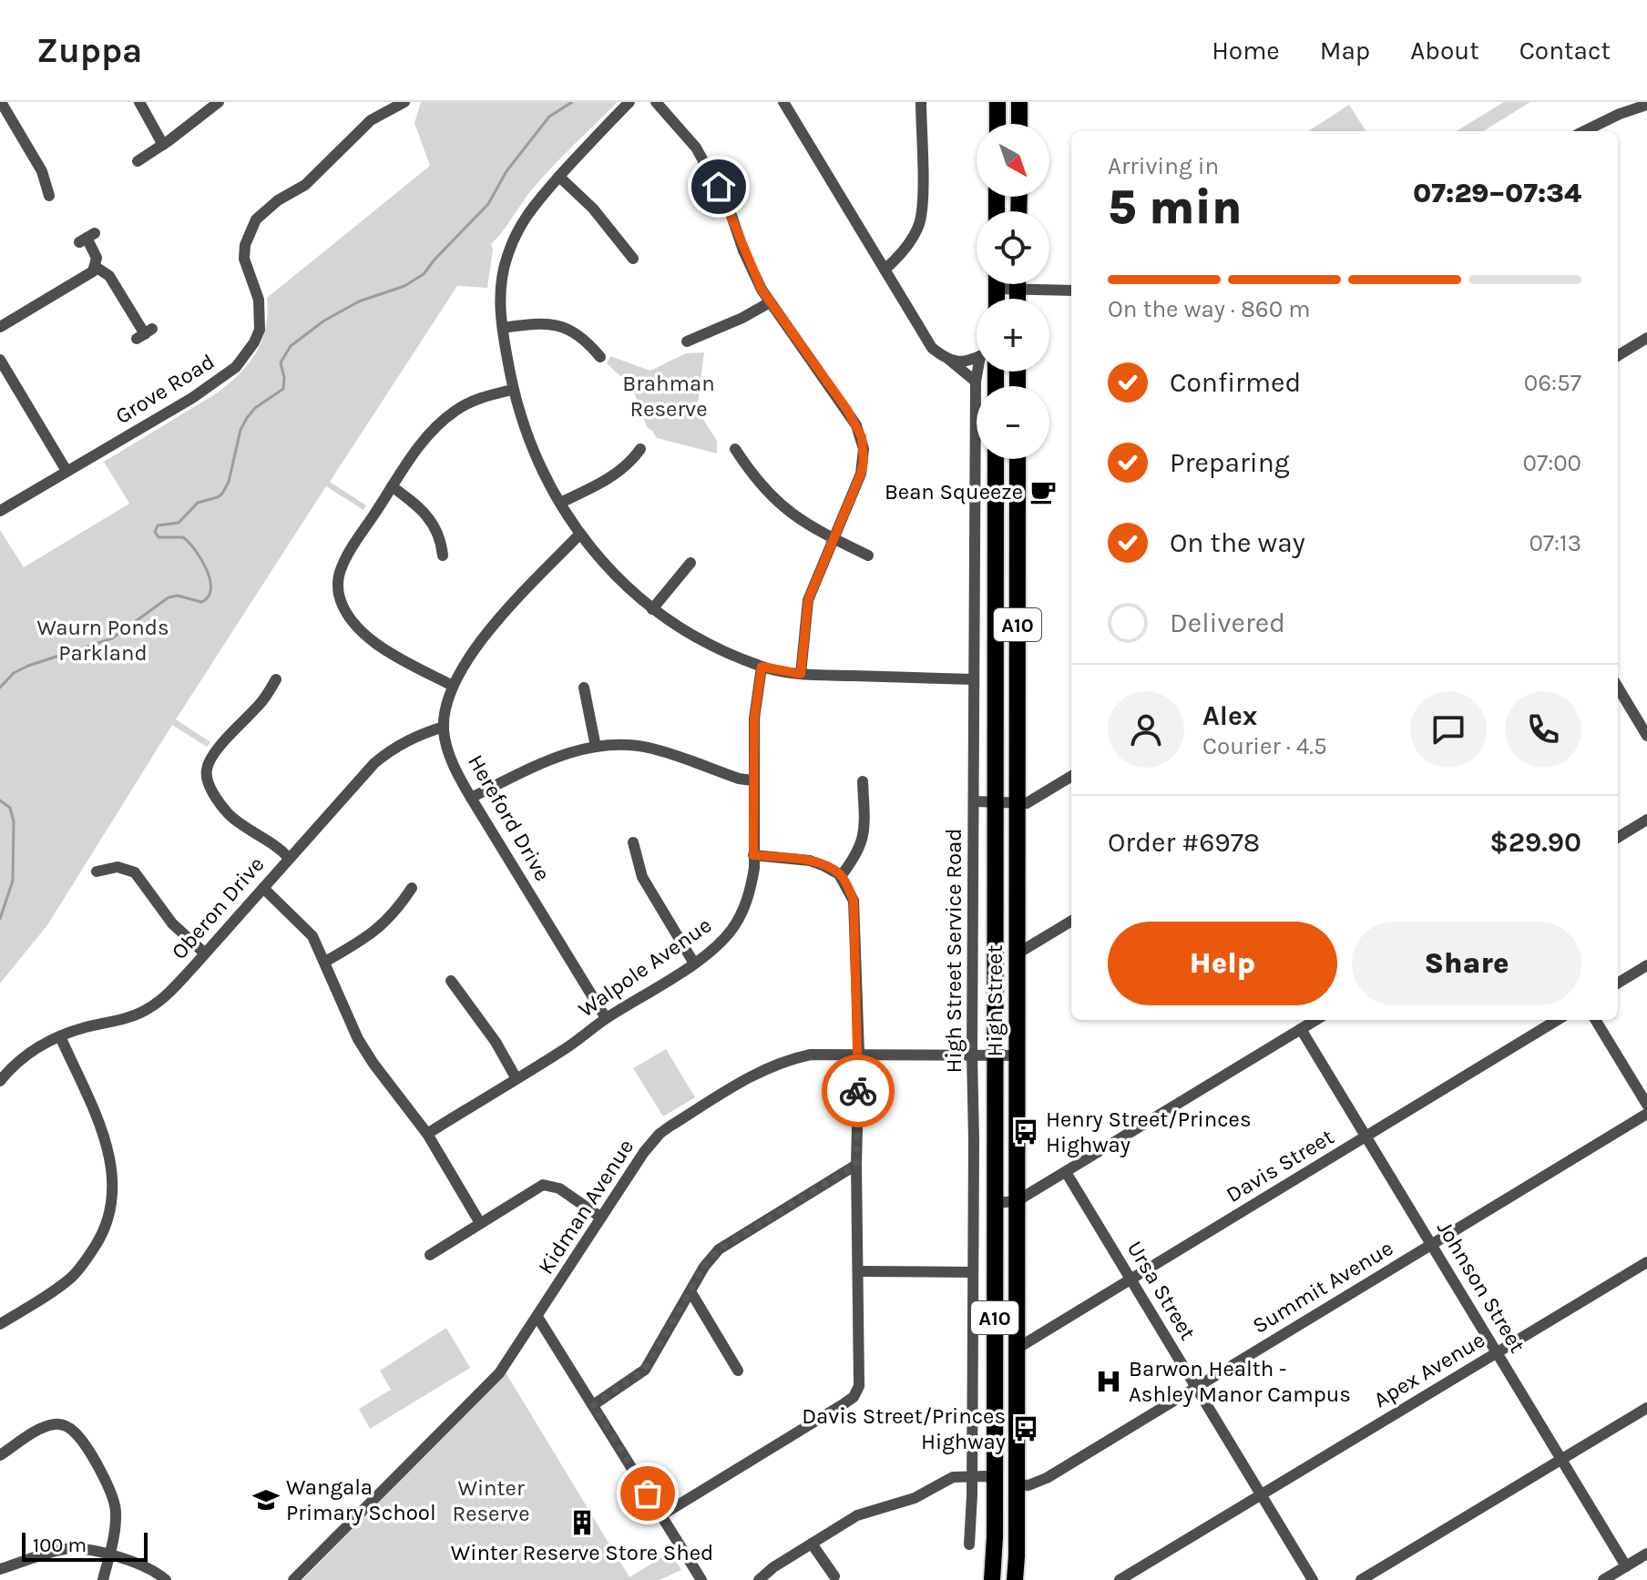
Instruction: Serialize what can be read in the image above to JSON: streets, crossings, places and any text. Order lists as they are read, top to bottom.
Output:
{
  "streets": {
    "highway": ["A10", "High Street"],
    "street": [
      "Grove Road",
      "Hereford Drive",
      "Oberon Drive",
      "High Street Service Road",
      "Walpole Avenue",
      "Davis Street",
      "Kidman Avenue",
      "Summit Avenue",
      "Johnson Street",
      "Ursa Street",
      "Apex Avenue"
    ]
  },
  "crossings": [
    ["Hereford Drive", "Oberon Drive"],
    ["Hereford Drive", "Walpole Avenue"],
    ["High Street Service Road", "Kidman Avenue"],
    ["High Street", "Davis Street"],
    ["High Street", "Kidman Avenue"],
    ["High Street", "Summit Avenue"],
    ["Davis Street", "Johnson Street"],
    ["Davis Street", "Ursa Street"],
    ["Summit Avenue", "Johnson Street"],
    ["Summit Avenue", "Ursa Street"],
    ["Johnson Street", "Apex Avenue"],
    ["Ursa Street", "Apex Avenue"]
  ],
  "parks": ["Brahman Reserve", "Waurn Ponds Parkland", "Winter Reserve"],
  "places": {
    "cafe": ["Bean Squeeze"],
    "bus stop": ["Henry Street/Princes Highway", "Davis Street/Princes Highway"],
    "hospital": ["Barwon Health - Ashley Manor Campus"],
    "school or university": ["Wangala Primary School"],
    "building": ["Winter Reserve Store Shed"]
  },
  "scale_bar": "100 m",
  "north": "bottom right",
  "page": {
    "header": "Zuppa",
    "nav": [
      "Home",
      "Map",
      "About",
      "Contact"
    ],
    "map_buttons": ["+", "−"],
    "heading": ["5 min", "Arriving in", "07:29–07:34"],
    "panel": [
      "Alex",
      "Courier · 4.5",
      "Order #6978",
      "$29.90"
    ],
    "bar": "On the way · 860 m",
    "list": [
      ["Confirmed", "06:57"],
      ["Preparing", "07:00"],
      ["On the way", "07:13"],
      "Delivered"
    ],
    "buttons": ["Help", "Share"],
    "scale": "100 m"
  }
}
